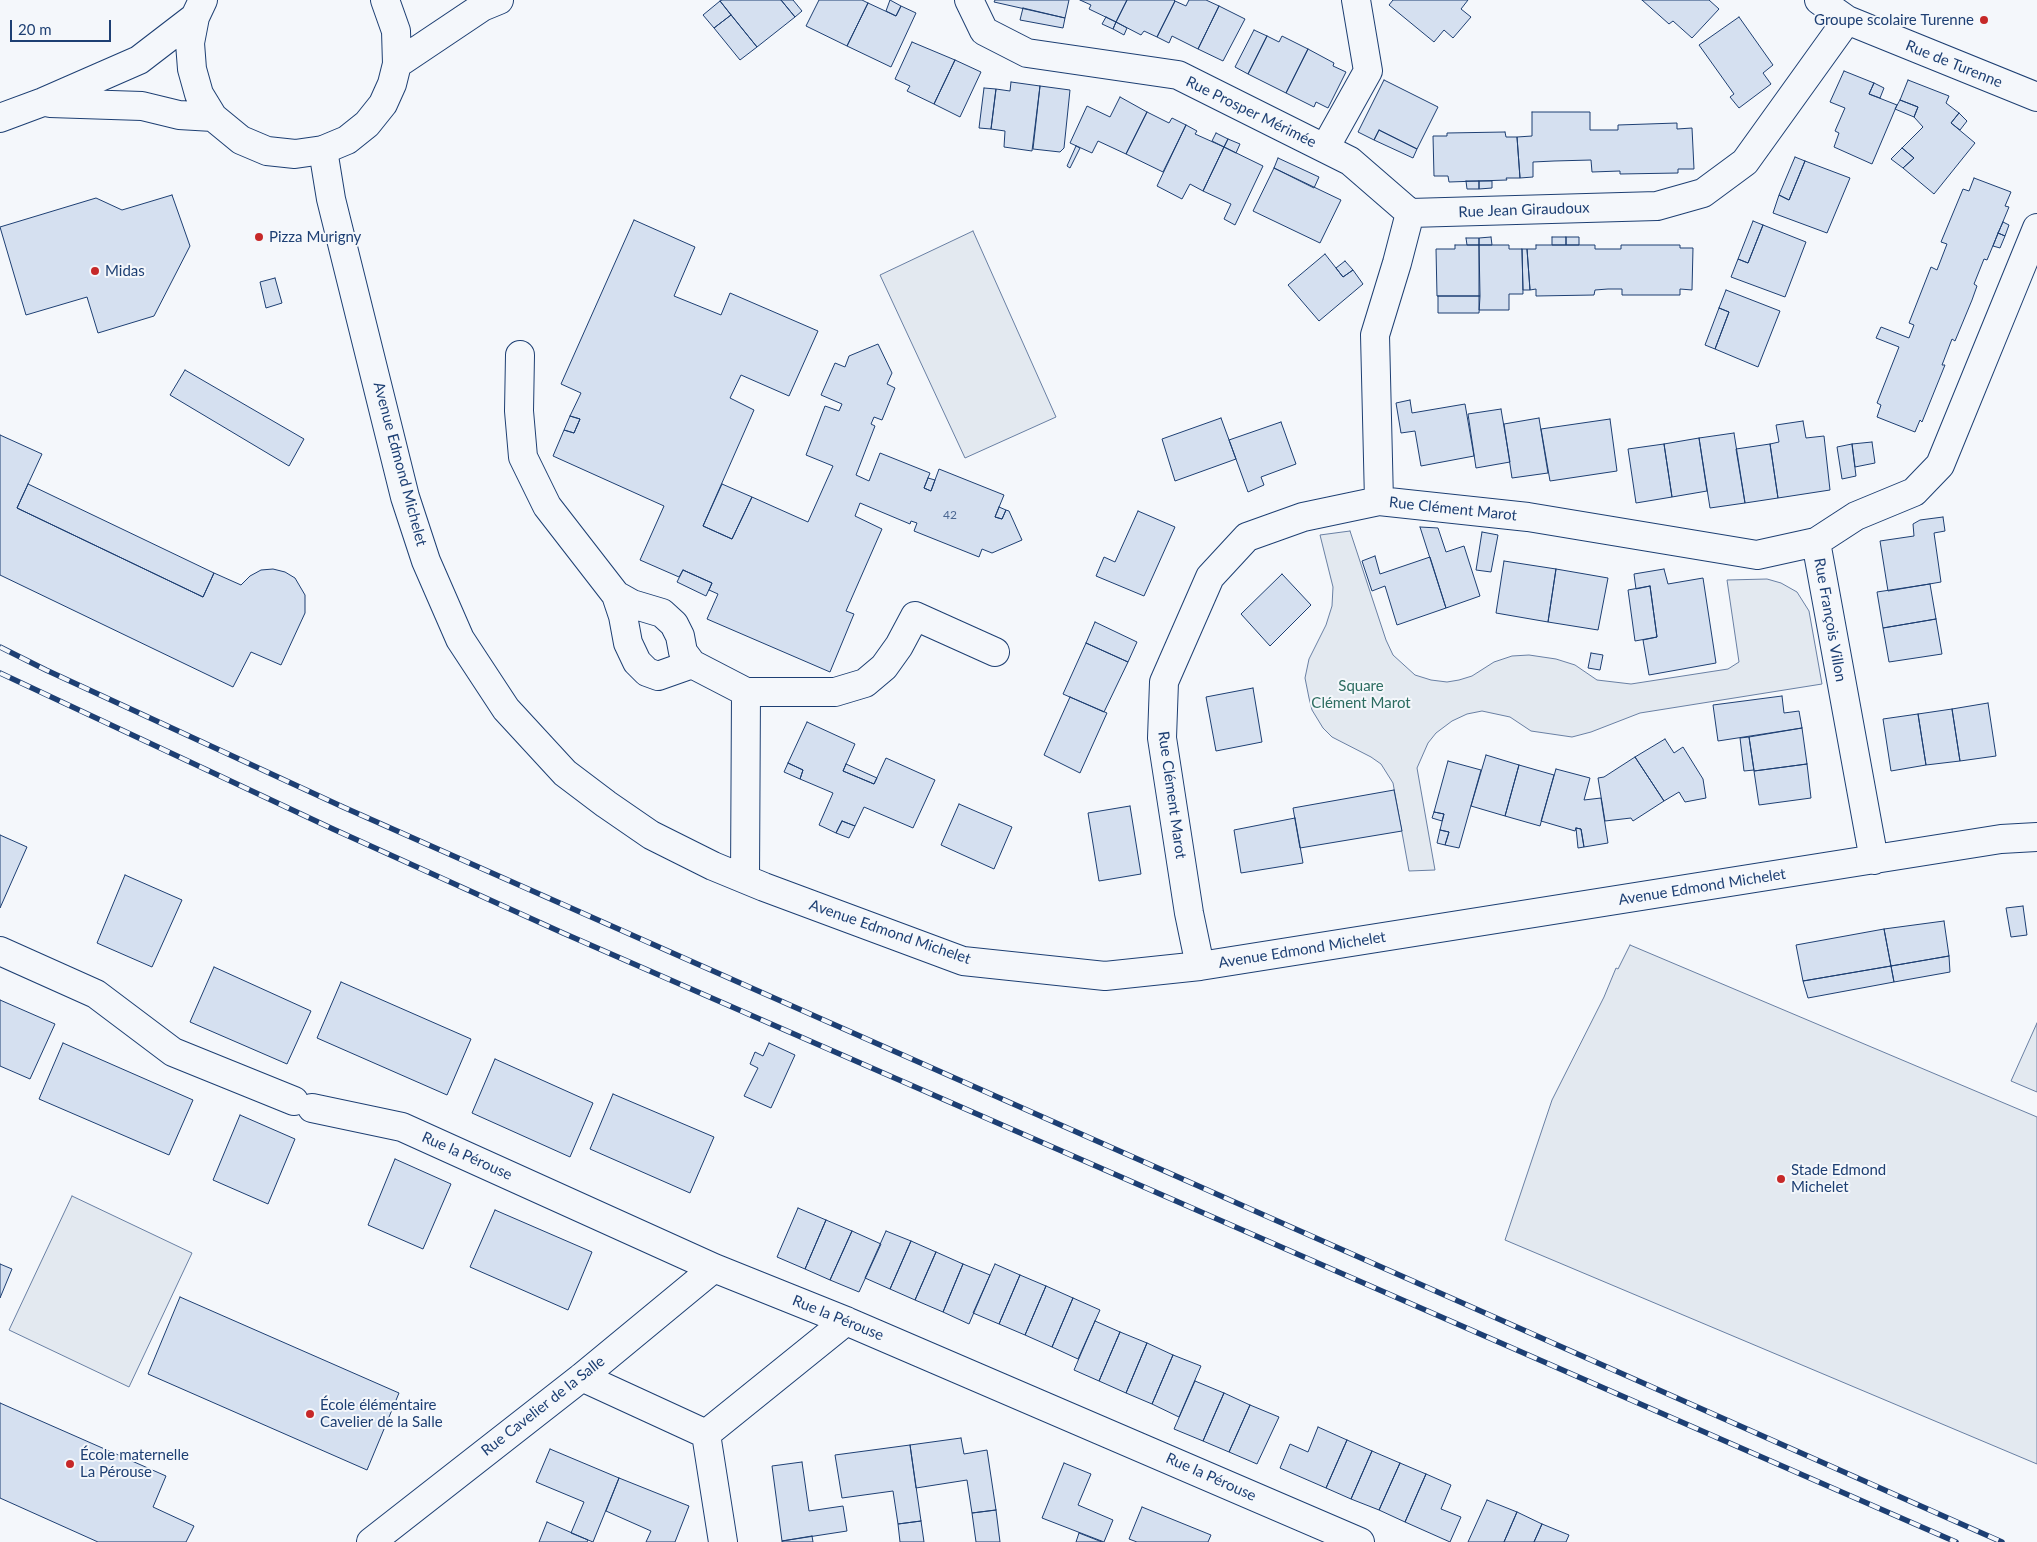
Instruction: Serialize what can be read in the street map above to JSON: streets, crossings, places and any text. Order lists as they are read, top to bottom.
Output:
{
  "streets": {
    "street": [
      "Rue de Turenne",
      "Rue Prosper Mérimée",
      "Rue Jean Giraudoux",
      "Avenue Edmond Michelet",
      "Rue Clément Marot",
      "Rue François Villon",
      "Rue la Pérouse",
      "Rue Cavelier de la Salle"
    ]
  },
  "crossings": [
    ["Rue de Turenne", "Rue Jean Giraudoux"],
    ["Rue Prosper Mérimée", "Rue Jean Giraudoux"],
    ["Avenue Edmond Michelet", "Rue Clément Marot"],
    ["Avenue Edmond Michelet", "Rue François Villon"],
    ["Rue Clément Marot", "Rue François Villon"],
    ["Rue la Pérouse", "Rue Cavelier de la Salle"]
  ],
  "parks": ["Square Clément Marot"],
  "places": [
    "Groupe scolaire Turenne",
    "Pizza Murigny",
    "Midas",
    "Stade Edmond Michelet",
    "École élémentaire Cavelier de la Salle",
    "École maternelle La Pérouse"
  ],
  "house_numbers": ["42"],
  "scale_bar": "20 m"
}
